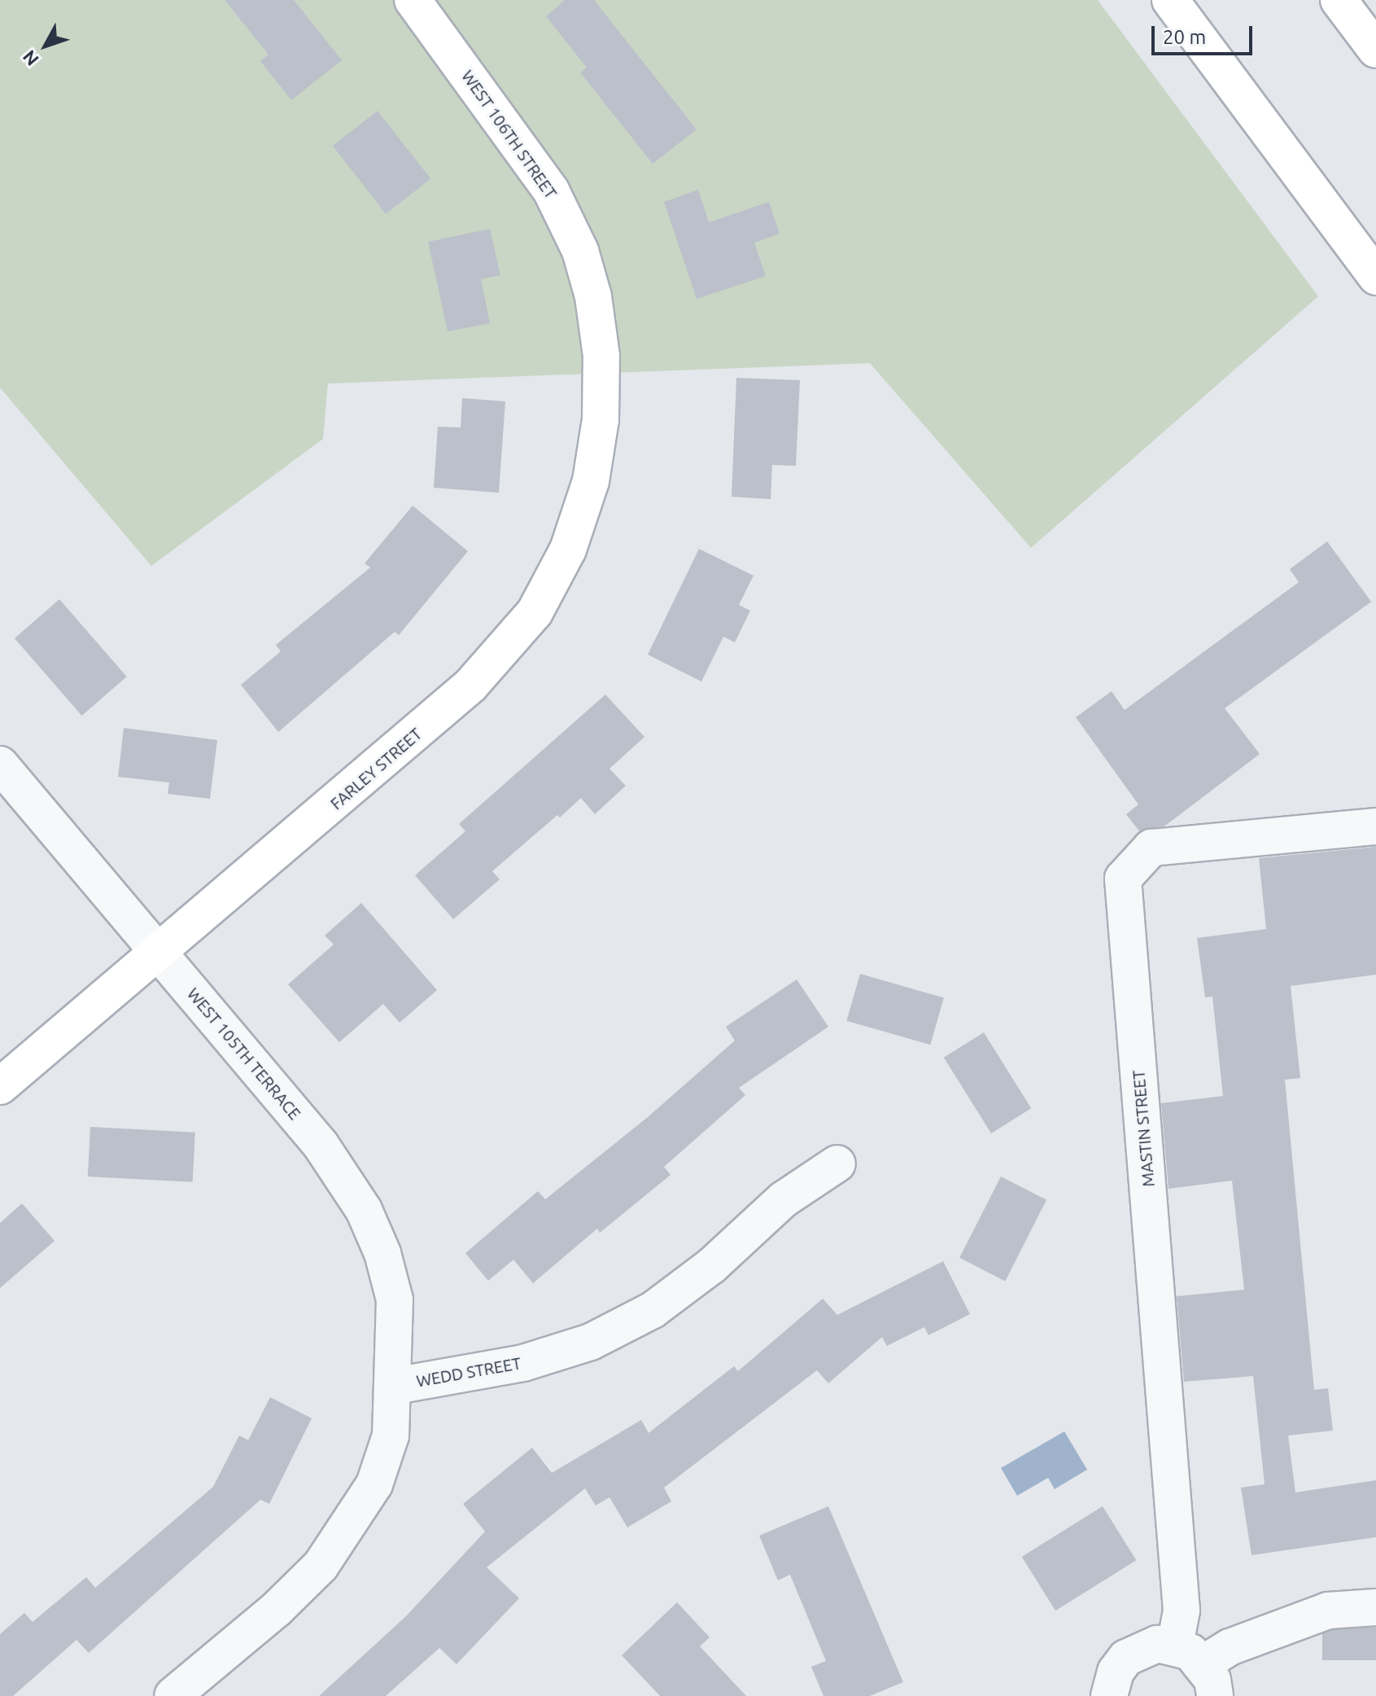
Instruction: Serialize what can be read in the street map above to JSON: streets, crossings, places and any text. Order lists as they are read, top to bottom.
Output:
{
  "streets": {
    "main road": ["WEST 106TH STREET", "FARLEY STREET"],
    "street": ["WEST 105TH TERRACE", "MASTIN STREET", "WEDD STREET"]
  },
  "crossings": [
    ["WEST 106TH STREET", "FARLEY STREET"],
    ["FARLEY STREET", "WEST 105TH TERRACE"],
    ["WEST 105TH TERRACE", "WEDD STREET"]
  ],
  "scale_bar": "20 m",
  "north": "bottom left"
}
